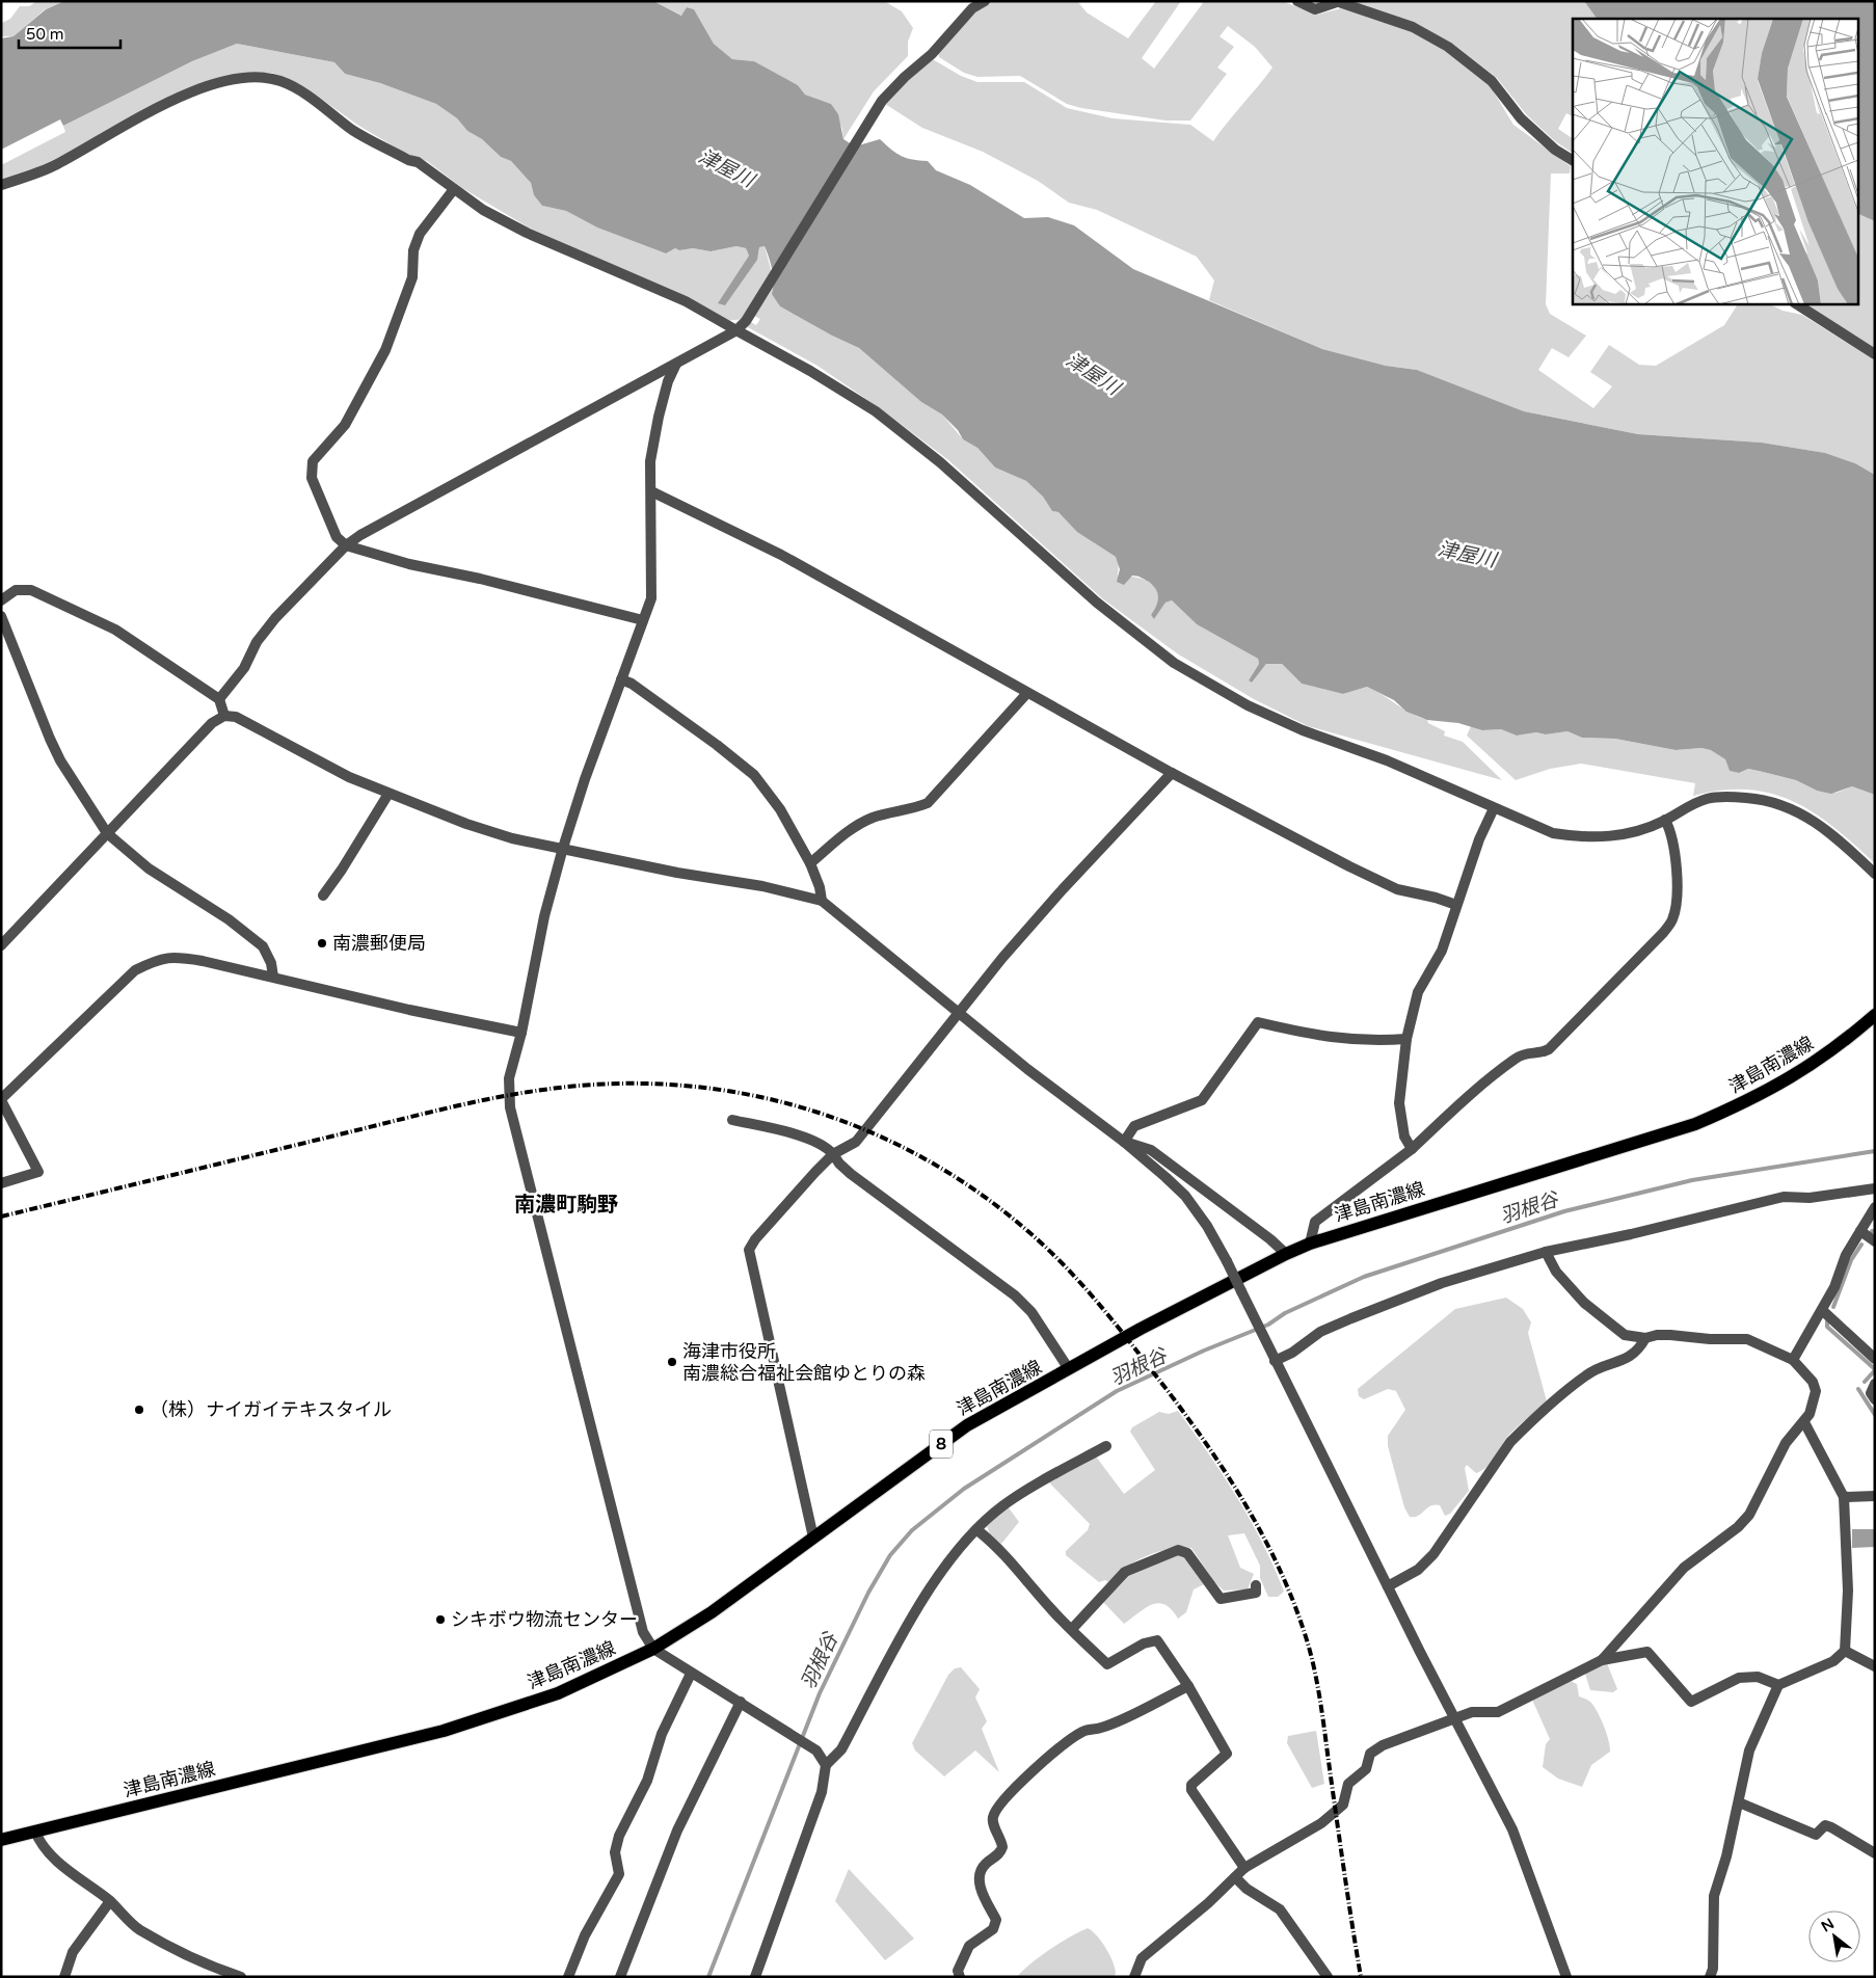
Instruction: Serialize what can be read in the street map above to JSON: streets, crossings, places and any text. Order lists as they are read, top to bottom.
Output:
{
  "streets": {
    "main road": ["津島南濃線", "8"]
  },
  "districts": ["南濃町駒野"],
  "water": ["津屋川", "羽根谷"],
  "places": [
    "南濃郵便局",
    "海津市役所 南濃総合福祉会館ゆとりの森",
    "（株）ナイガイテキスタイル",
    "シキボウ物流センター"
  ],
  "scale_bar": "50 m",
  "north": "top left"
}
